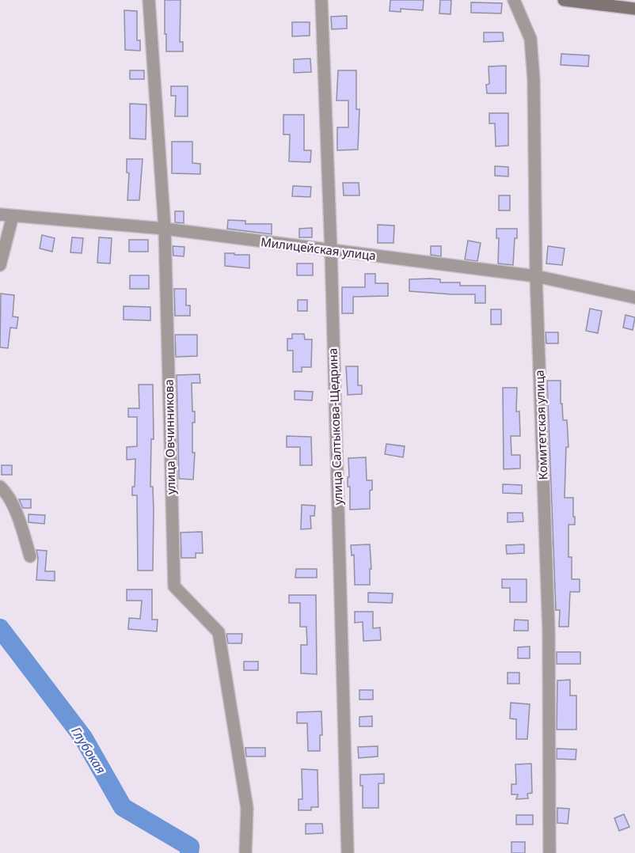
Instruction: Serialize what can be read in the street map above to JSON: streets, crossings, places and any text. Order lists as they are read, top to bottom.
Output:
{
  "streets": {
    "street": [
      "Милицейская улица",
      "Комитетская улица",
      "улица Салтыкова-Щедрина",
      "улица Овчинникова"
    ]
  },
  "crossings": [
    ["Милицейская улица", "Комитетская улица"],
    ["Милицейская улица", "улица Салтыкова-Щедрина"],
    ["Милицейская улица", "улица Овчинникова"]
  ],
  "water": ["Глубокая"]
}
